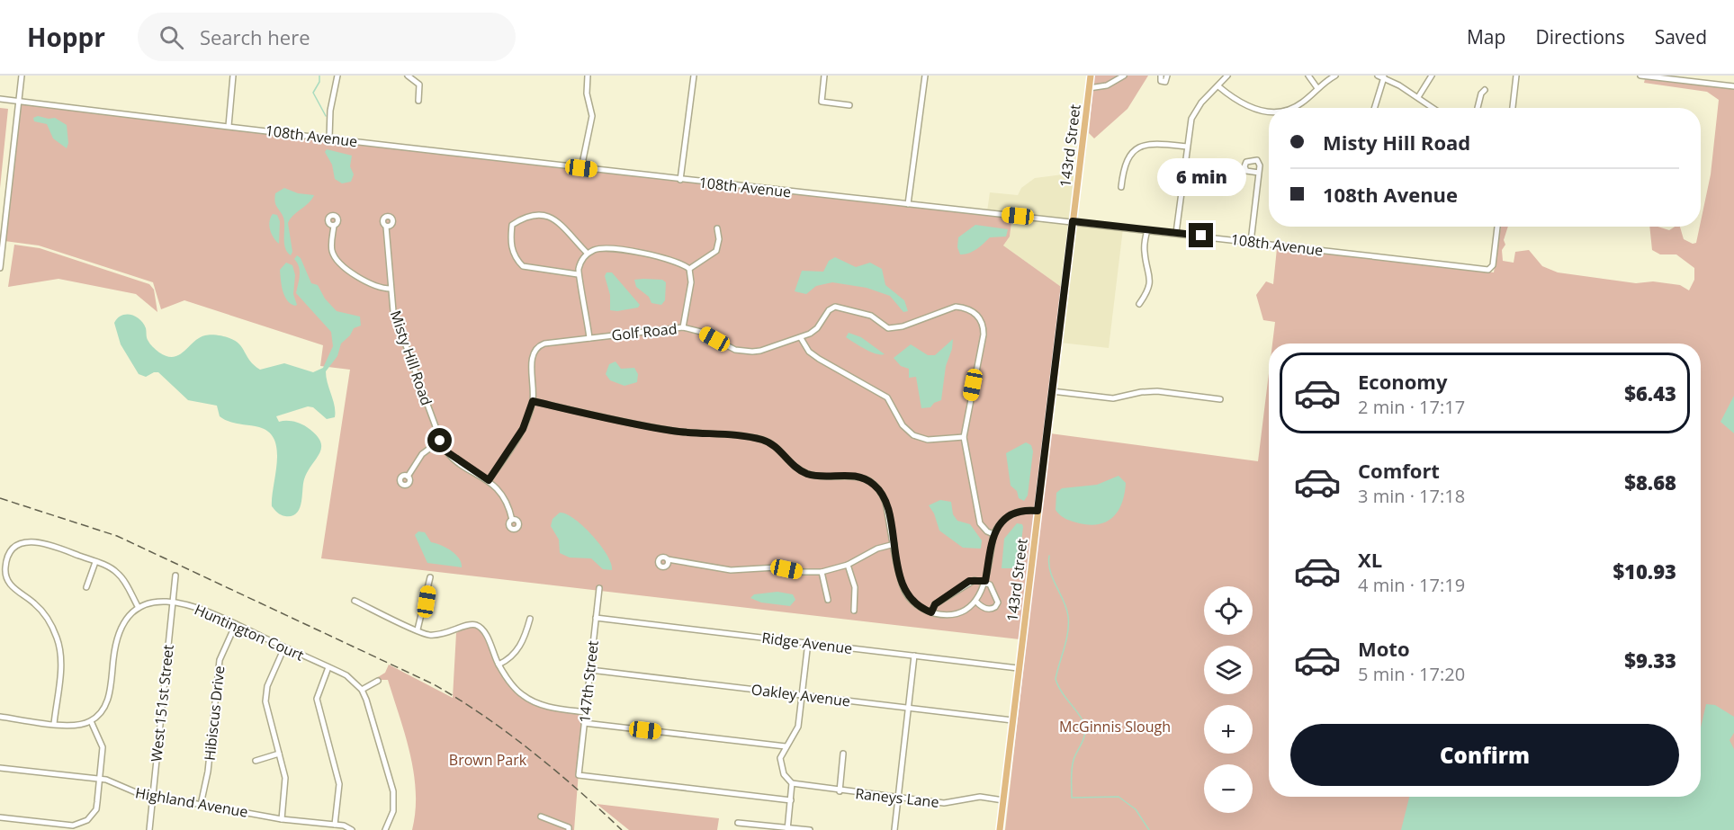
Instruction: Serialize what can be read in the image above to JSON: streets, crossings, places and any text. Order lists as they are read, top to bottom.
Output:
{
  "streets": {
    "main road": ["143rd Street"],
    "street": [
      "108th Avenue",
      "Golf Road",
      "Misty Hill Road",
      "Huntington Court",
      "Ridge Avenue",
      "147th Street",
      "Oakley Avenue",
      "West 151st Street",
      "Hibiscus Drive",
      "Raneys Lane",
      "Highland Avenue"
    ]
  },
  "crossings": [
    ["108th Avenue", "143rd Street"],
    ["143rd Street", "Ridge Avenue"],
    ["143rd Street", "Oakley Avenue"],
    ["143rd Street", "Raneys Lane"],
    ["Huntington Court", "West 151st Street"],
    ["Huntington Court", "Hibiscus Drive"],
    ["Ridge Avenue", "147th Street"],
    ["147th Street", "Oakley Avenue"],
    ["West 151st Street", "Highland Avenue"],
    ["Hibiscus Drive", "Highland Avenue"]
  ],
  "parks": ["McGinnis Slough", "Brown Park"],
  "page": {
    "header": "Hoppr",
    "search": "Search here",
    "nav": ["Map", "Directions", "Saved"],
    "banner": ["Misty Hill Road", "108th Avenue"],
    "bubble": "6 min",
    "list": [
      {
        "name": "Economy",
        "note": "2 min · 17:17",
        "value": "$6.43"
      },
      {
        "name": "Comfort",
        "note": "3 min · 17:18",
        "value": "$8.68"
      },
      {
        "name": "XL",
        "note": "4 min · 17:19",
        "value": "$10.93"
      },
      {
        "name": "Moto",
        "note": "5 min · 17:20",
        "value": "$9.33"
      }
    ],
    "map_buttons": ["+", "−"],
    "buttons": "Confirm"
  }
}
